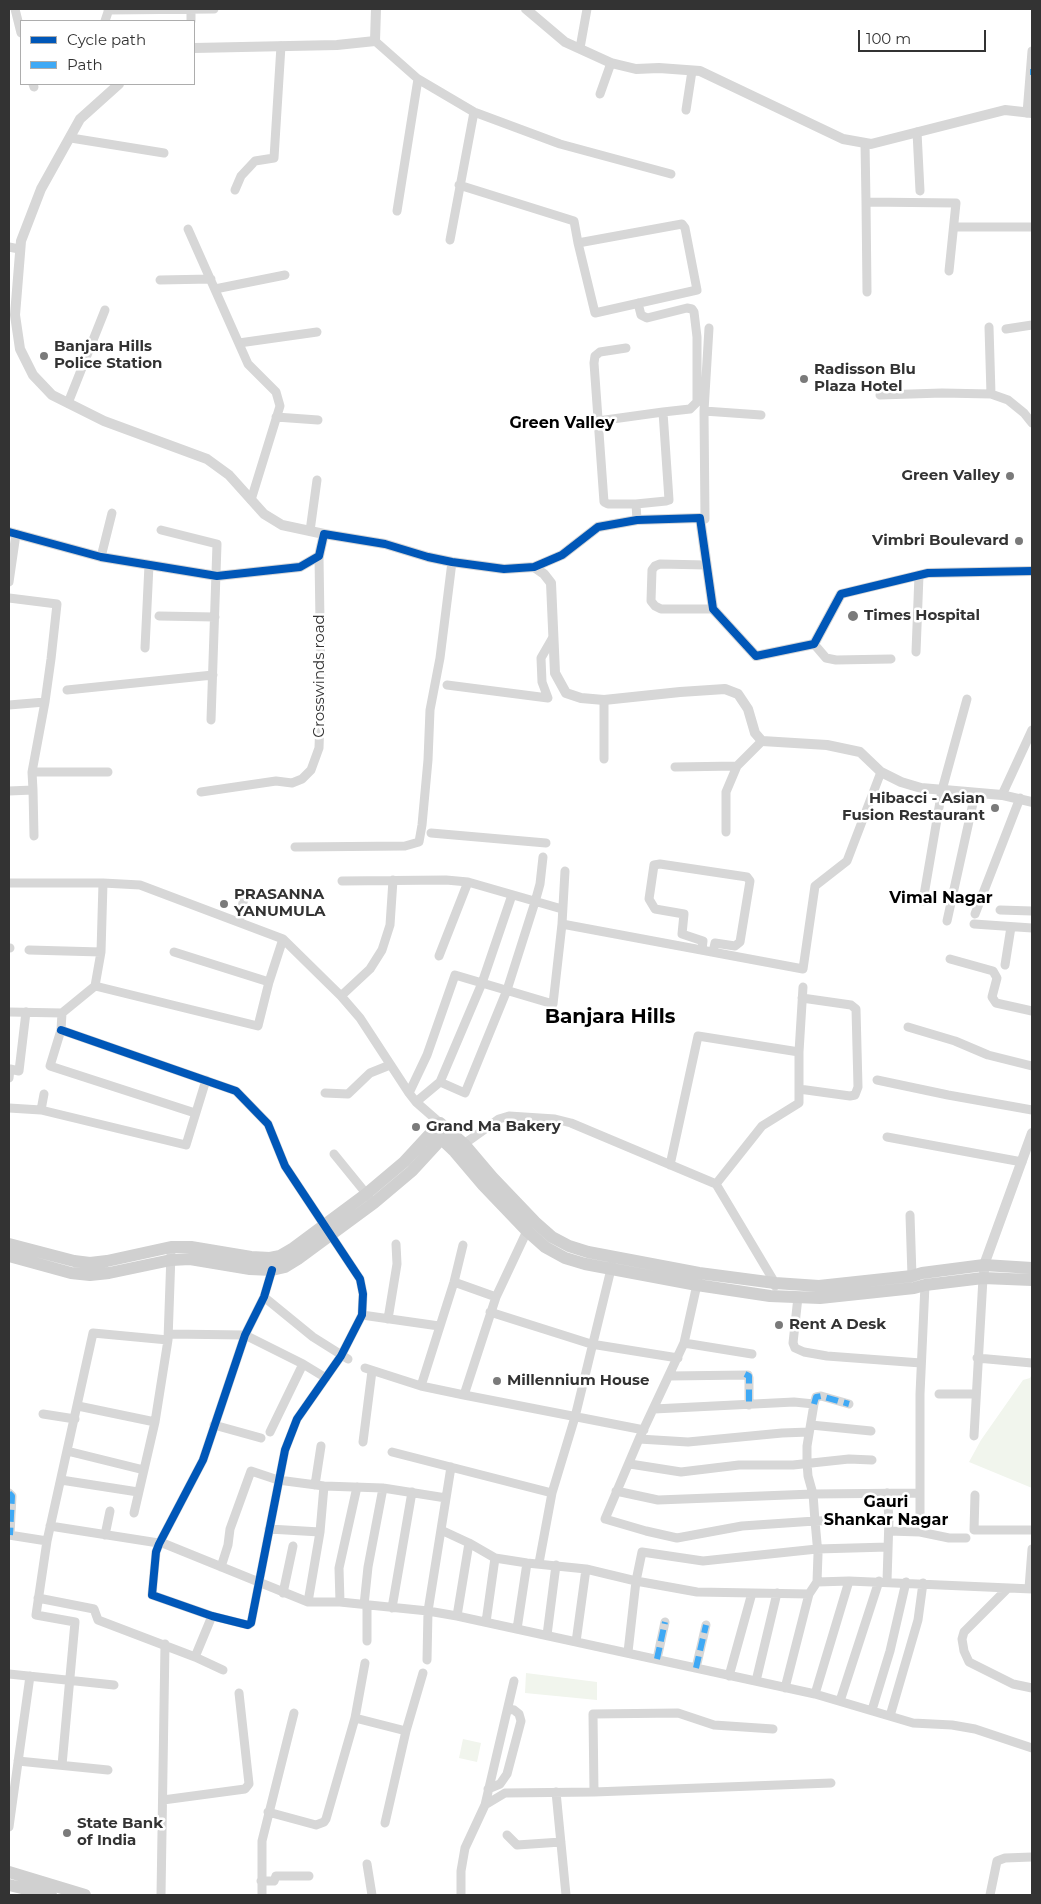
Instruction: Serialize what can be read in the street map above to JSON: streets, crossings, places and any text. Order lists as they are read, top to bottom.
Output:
{
  "streets": {
    "street": ["Crosswinds road"]
  },
  "districts": [
    "Green Valley",
    "Vimal Nagar",
    "Banjara Hills",
    "Gauri Shankar Nagar"
  ],
  "places": [
    "Banjara Hills Police Station",
    "Radisson Blu Plaza Hotel",
    "Green Valley",
    "Vimbri Boulevard",
    "Times Hospital",
    "Hibacci - Asian Fusion Restaurant",
    "PRASANNA YANUMULA",
    "Grand Ma Bakery",
    "Rent A Desk",
    "Millennium House",
    "State Bank of India"
  ],
  "legend": ["Cycle path", "Path"],
  "scale_bar": "100 m"
}
